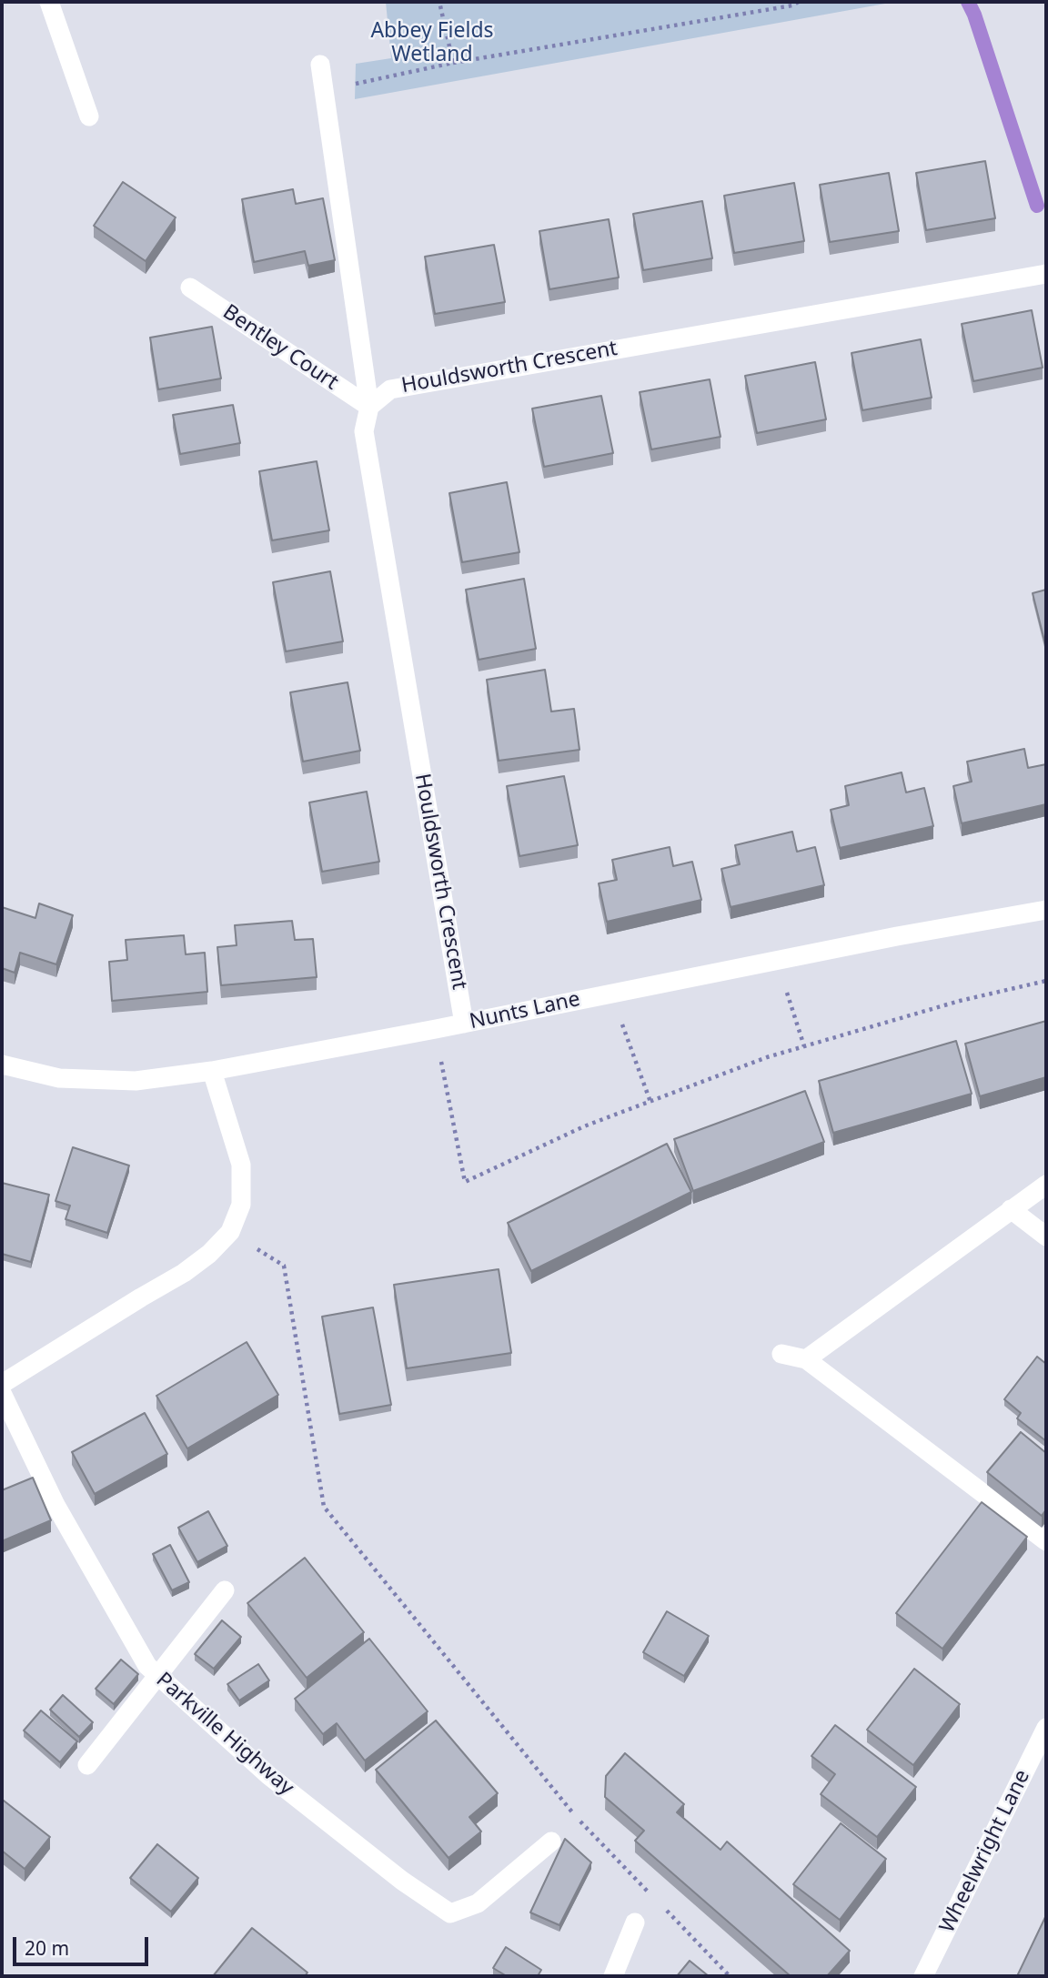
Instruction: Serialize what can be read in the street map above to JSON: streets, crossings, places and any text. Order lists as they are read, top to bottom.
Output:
{
  "streets": {
    "street": [
      "Bentley Court",
      "Houldsworth Crescent",
      "Nunts Lane",
      "Parkville Highway",
      "Wheelwright Lane"
    ]
  },
  "crossings": [
    ["Bentley Court", "Houldsworth Crescent"],
    ["Houldsworth Crescent", "Nunts Lane"]
  ],
  "parks": ["Abbey Fields Wetland"],
  "scale_bar": "20 m"
}
